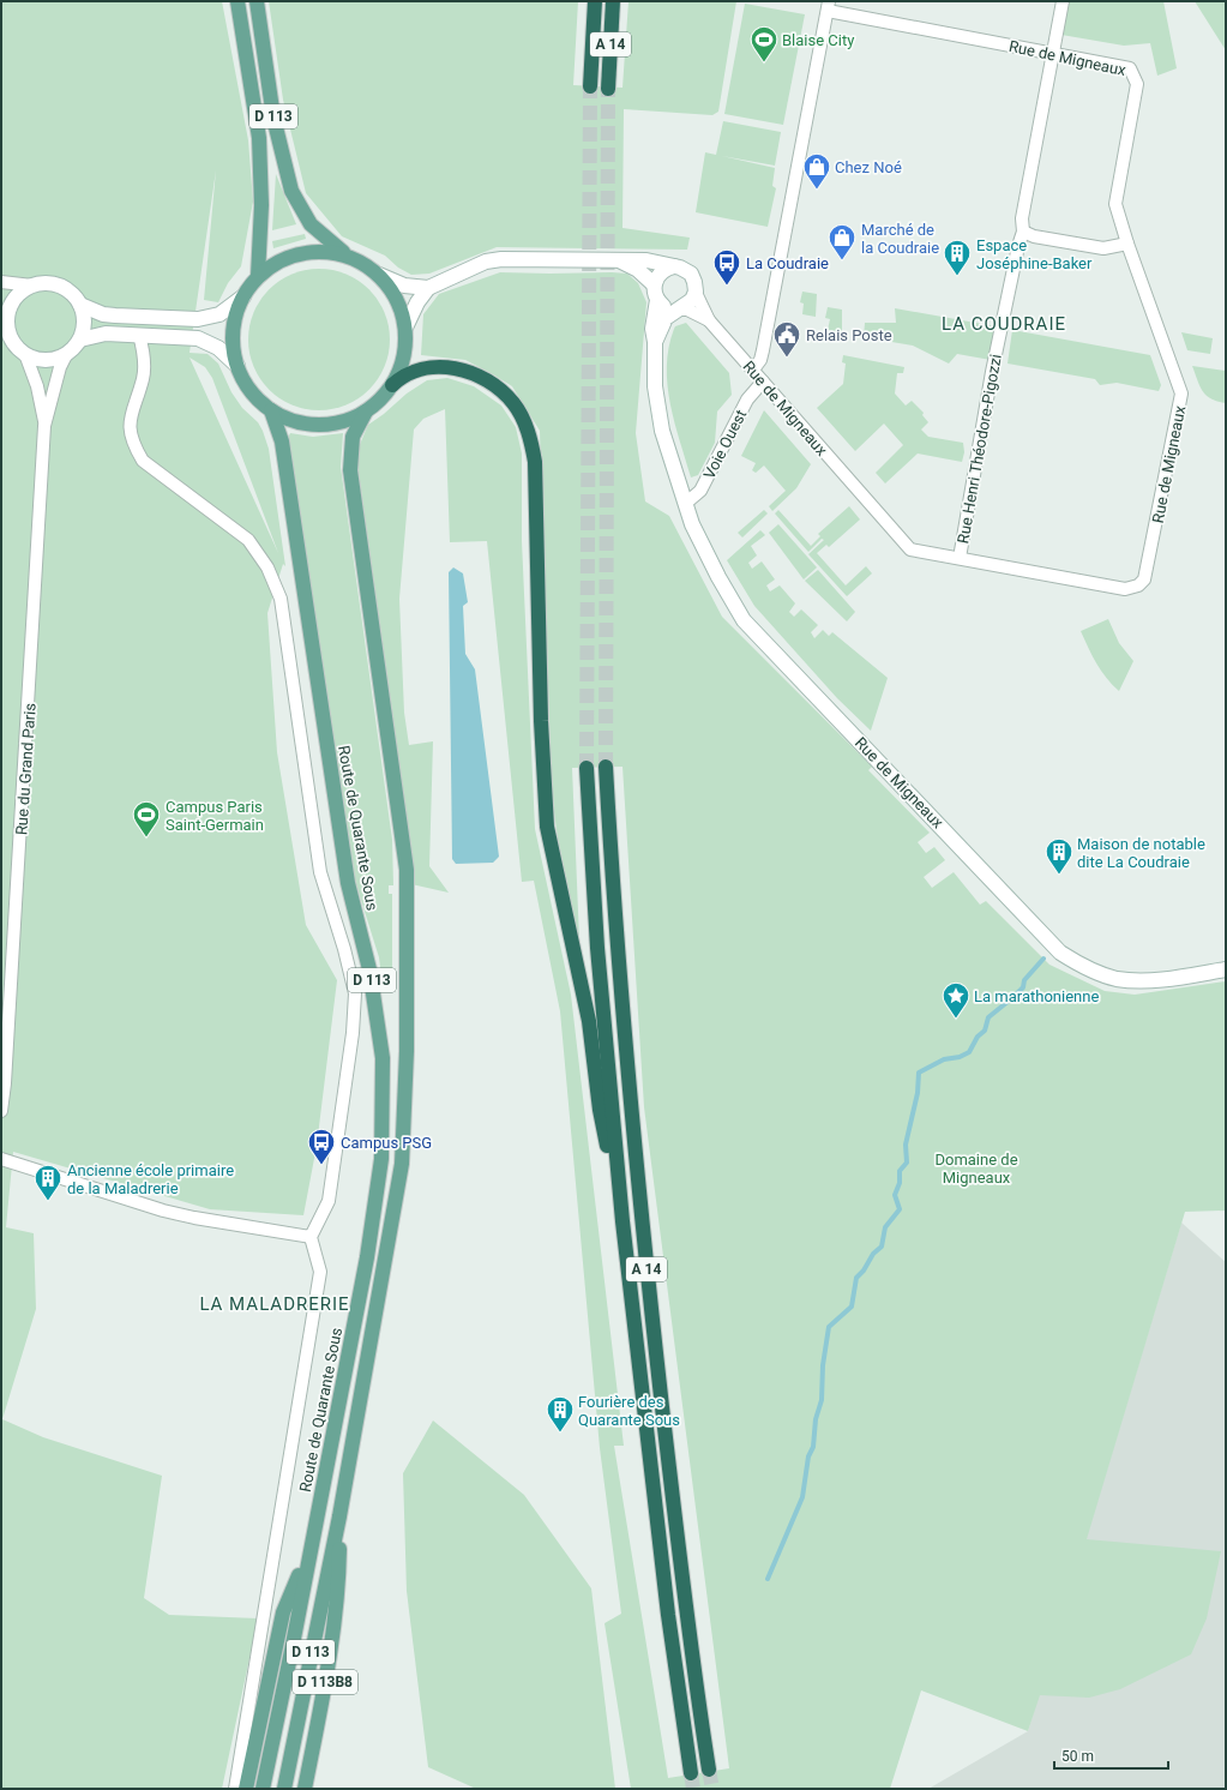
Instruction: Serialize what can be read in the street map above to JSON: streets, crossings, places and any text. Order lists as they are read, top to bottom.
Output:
{
  "streets": {
    "highway": ["A 14"],
    "main road": ["D 113", "Route de Quarante Sous", "D 113B8"],
    "street": [
      "Rue de Migneaux",
      "Voie Ouest",
      "Rue Henri Théodore-Pigozzi",
      "Rue du Grand Paris"
    ]
  },
  "crossings": [
    ["Rue de Migneaux", "Voie Ouest"],
    ["Rue de Migneaux", "Rue Henri Théodore-Pigozzi"],
    ["D 113", "Route de Quarante Sous"],
    ["Route de Quarante Sous", "D 113B8"]
  ],
  "districts": ["LA COUDRAIE", "LA MALADRERIE"],
  "parks": ["Domaine de Migneaux"],
  "places": {
    "sports": ["Blaise City", "Campus Paris Saint-Germain"],
    "shop": ["Chez Noé", "Marché de la Coudraie"],
    "building": [
      "Espace Joséphine-Baker",
      "Maison de notable dite La Coudraie",
      "Ancienne école primaire de la Maladrerie",
      "Fourière des Quarante Sous"
    ],
    "bus stop": ["La Coudraie", "Campus PSG"],
    "public building": ["Relais Poste"],
    "place": ["La marathonienne"]
  },
  "scale_bar": "50 m"
}
